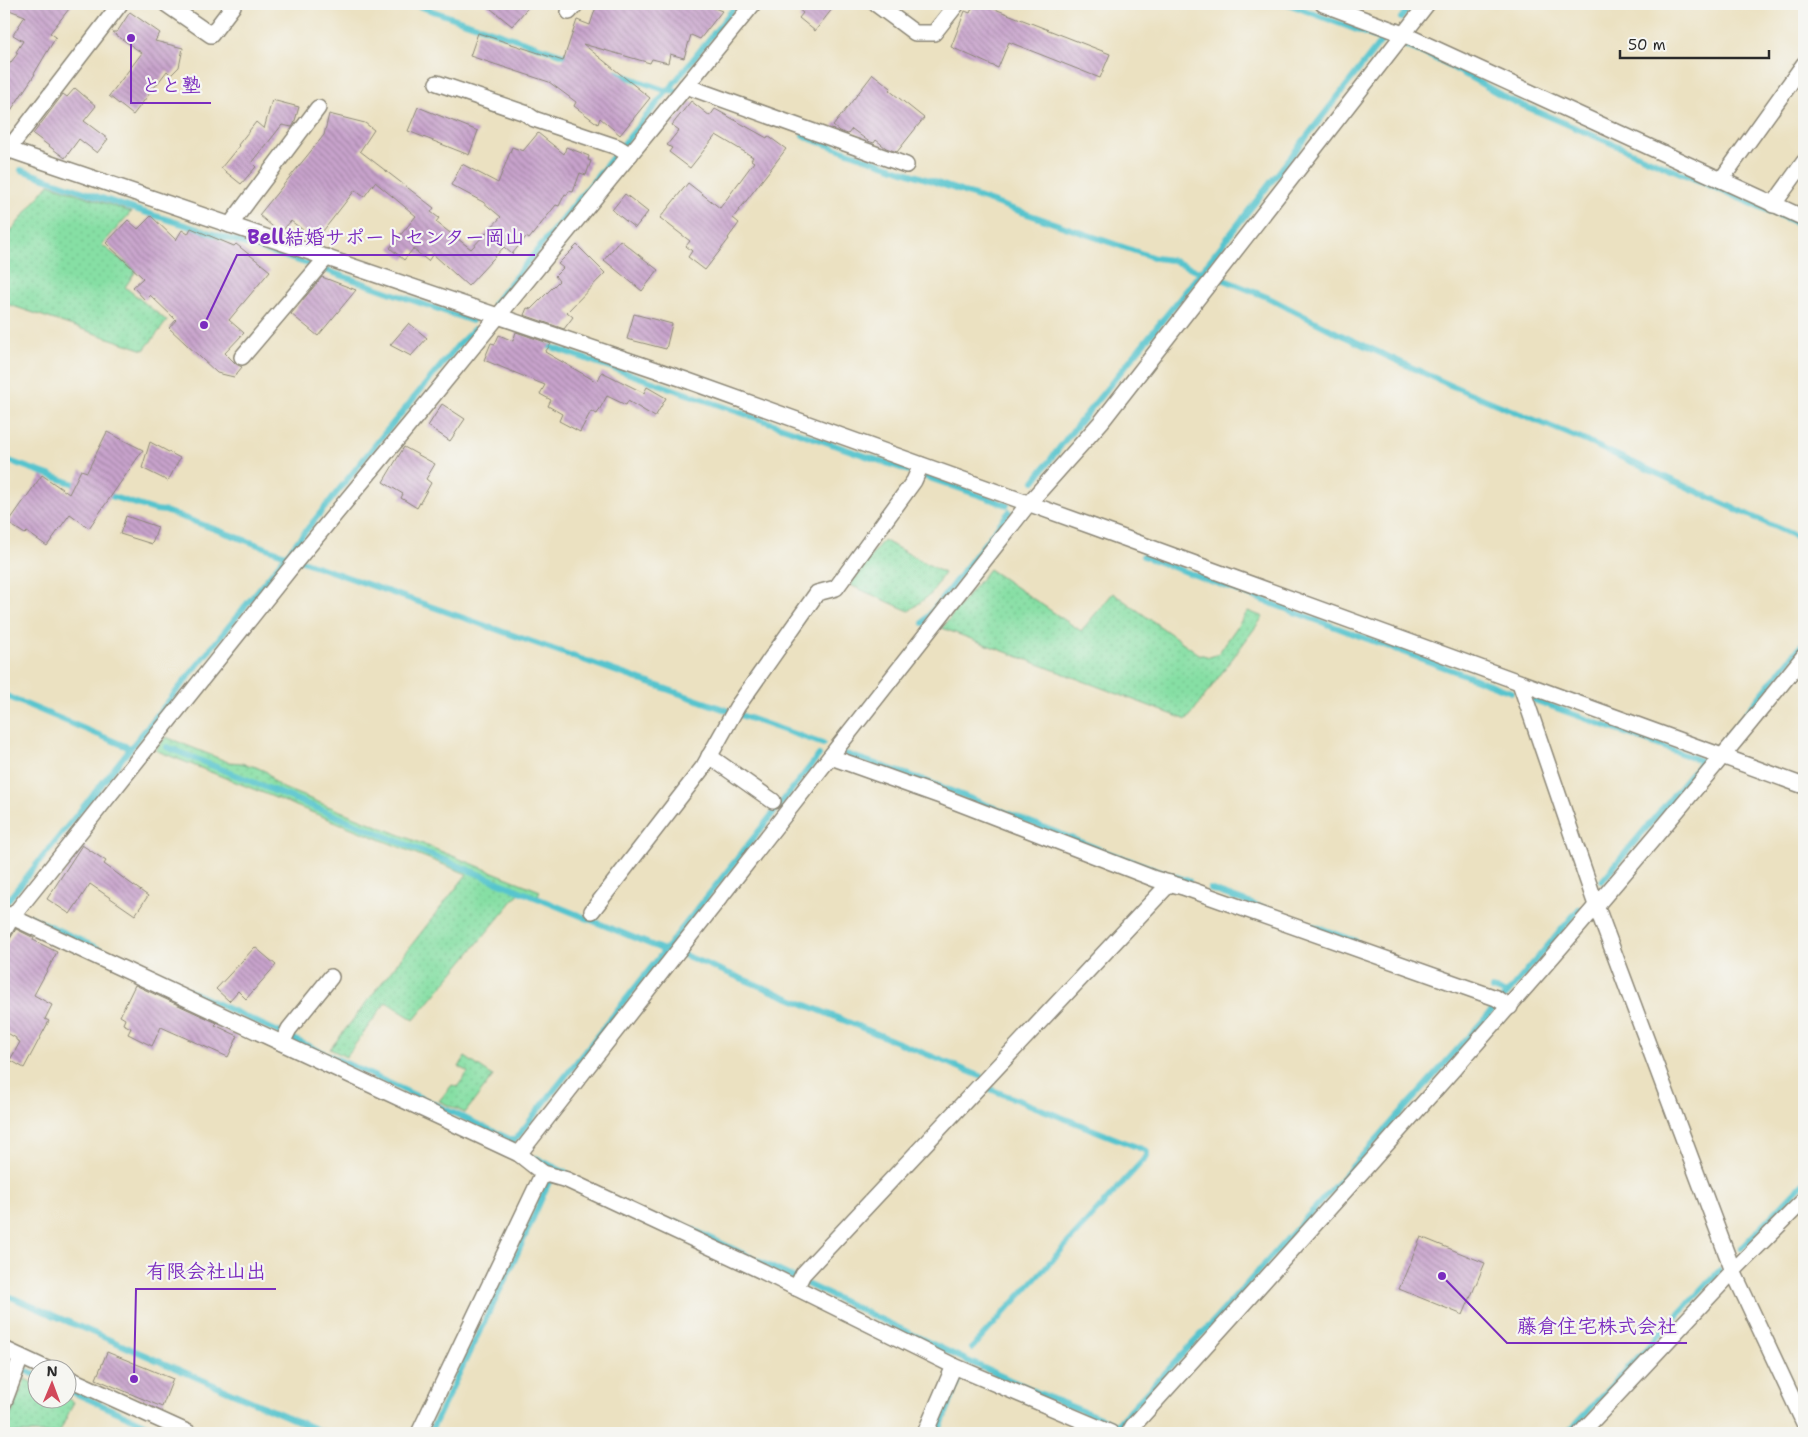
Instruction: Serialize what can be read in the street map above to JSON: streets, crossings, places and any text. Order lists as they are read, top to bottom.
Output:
{
  "places": [
    "とと塾",
    "Bell結婚サポートセンター岡山",
    "藤倉住宅株式会社",
    "有限会社山出"
  ],
  "scale_bar": "50 m",
  "north": "top"
}
